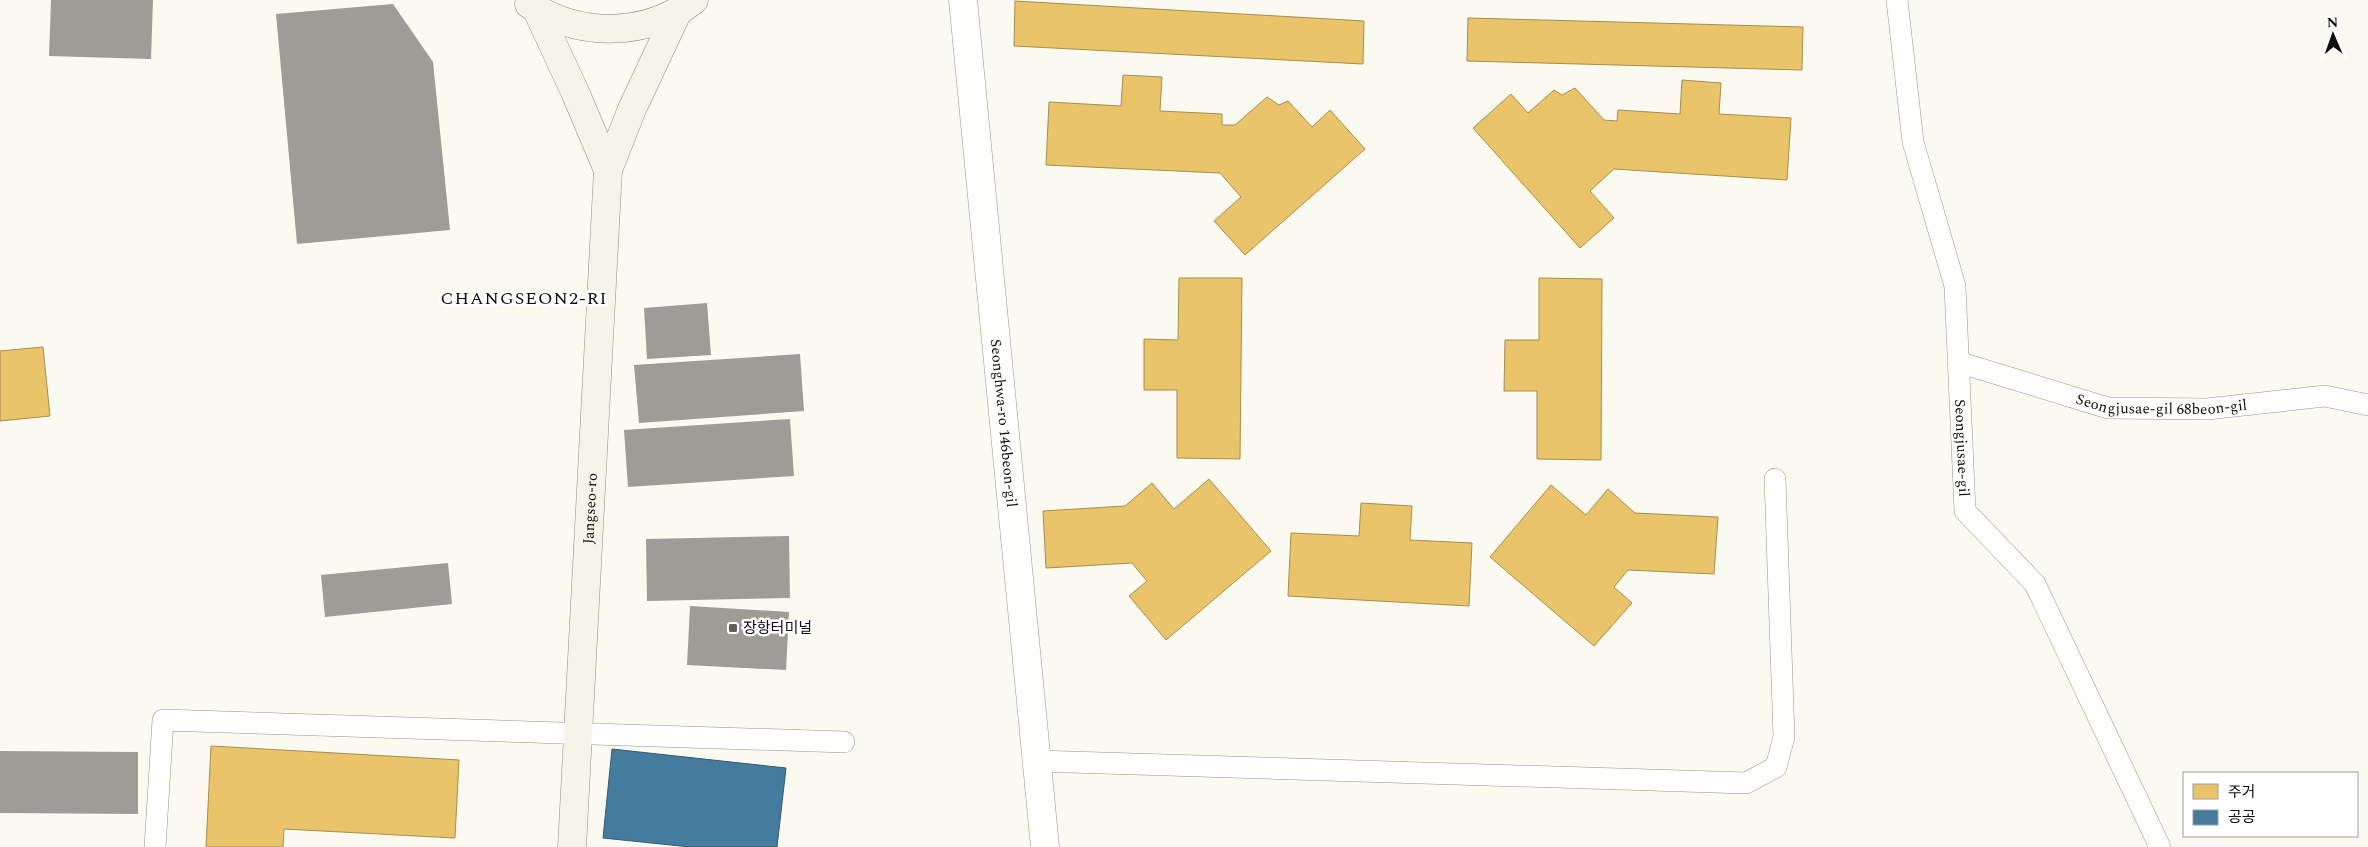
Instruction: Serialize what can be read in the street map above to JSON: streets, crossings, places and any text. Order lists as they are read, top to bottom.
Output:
{
  "streets": {
    "main road": ["Jangseo-ro"],
    "street": ["Seonghwa-ro 146beon-gil"],
    "lane": ["Seongjusae-gil 68beon-gil", "Seongjusae-gil"]
  },
  "crossings": [
    ["Seongjusae-gil 68beon-gil", "Seongjusae-gil"]
  ],
  "districts": ["CHANGSEON2-RI"],
  "places": {
    "transit": ["장항터미널"]
  },
  "legend": ["주거", "공공"],
  "north": "top"
}
